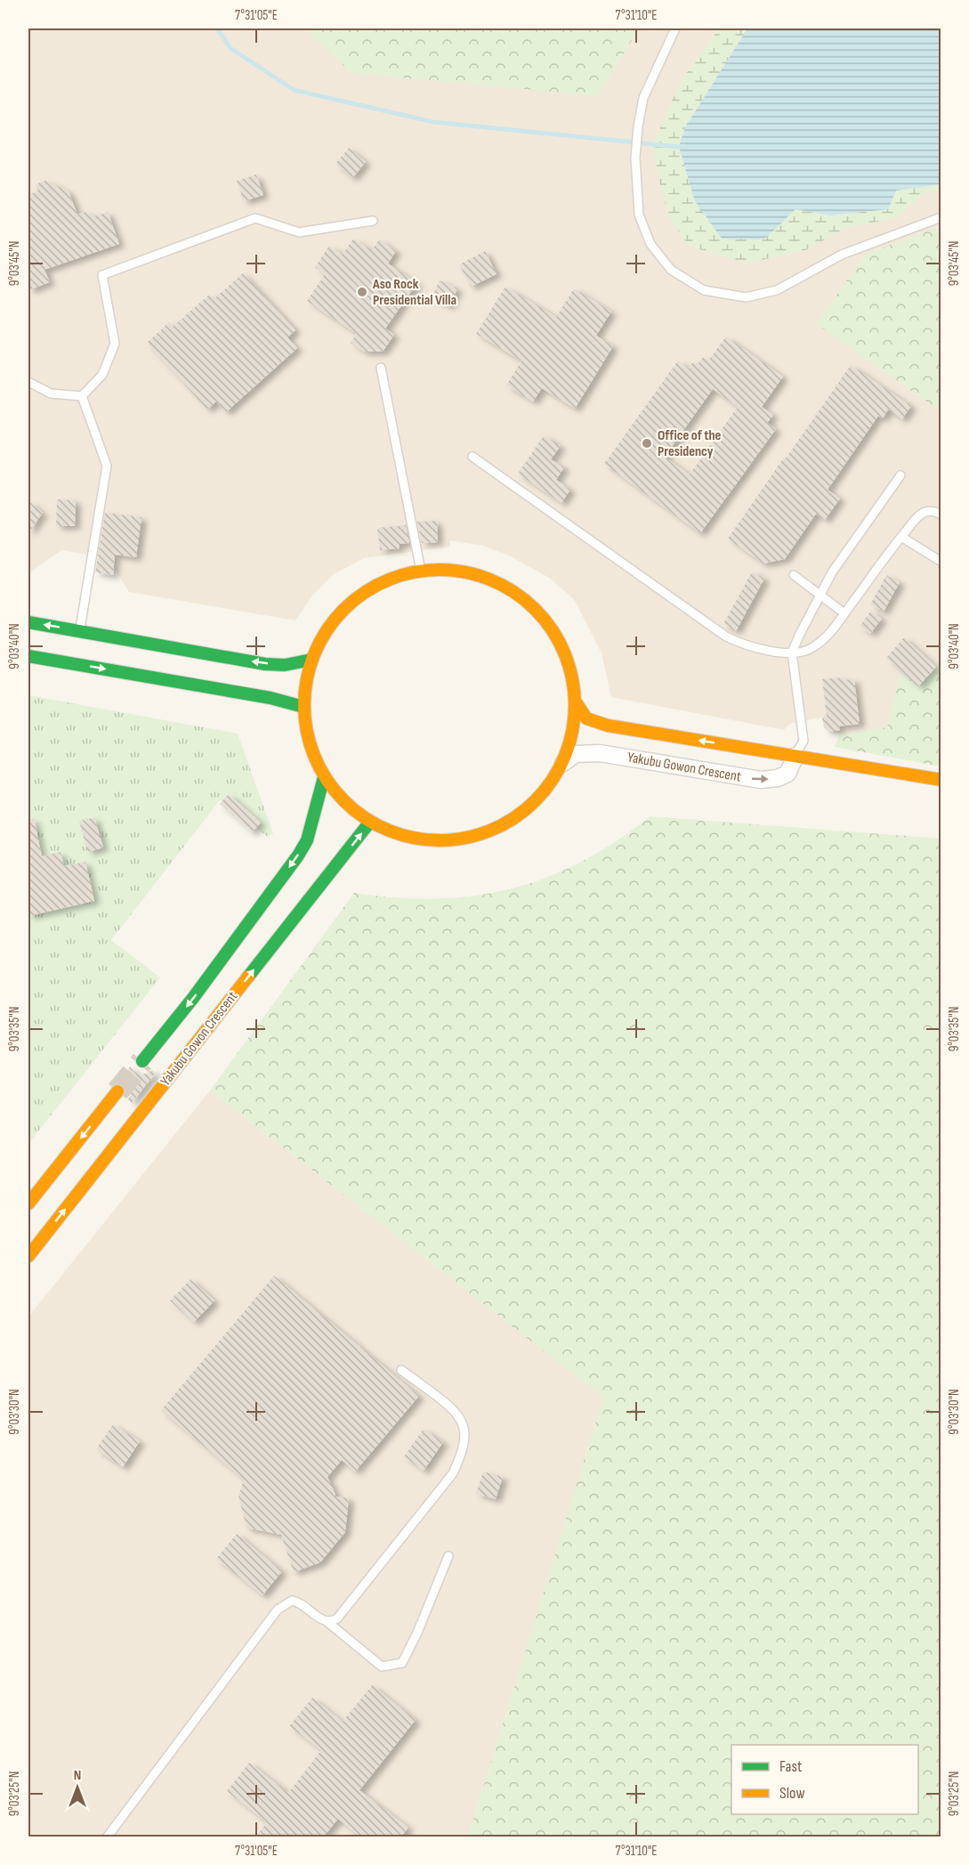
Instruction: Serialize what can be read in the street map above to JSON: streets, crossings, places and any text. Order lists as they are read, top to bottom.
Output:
{
  "streets": {
    "street": ["Yakubu Gowon Crescent"]
  },
  "places": ["Aso Rock Presidential Villa", "Office of the Presidency"],
  "legend": ["Fast", "Slow"],
  "north": "top",
  "coordinates": [
    "7°31'05\"E",
    "7°31'10\"E",
    "9°03'45\"N",
    "9°03'40\"N",
    "9°03'35\"N",
    "9°03'30\"N",
    "9°03'25\"N"
  ]
}
